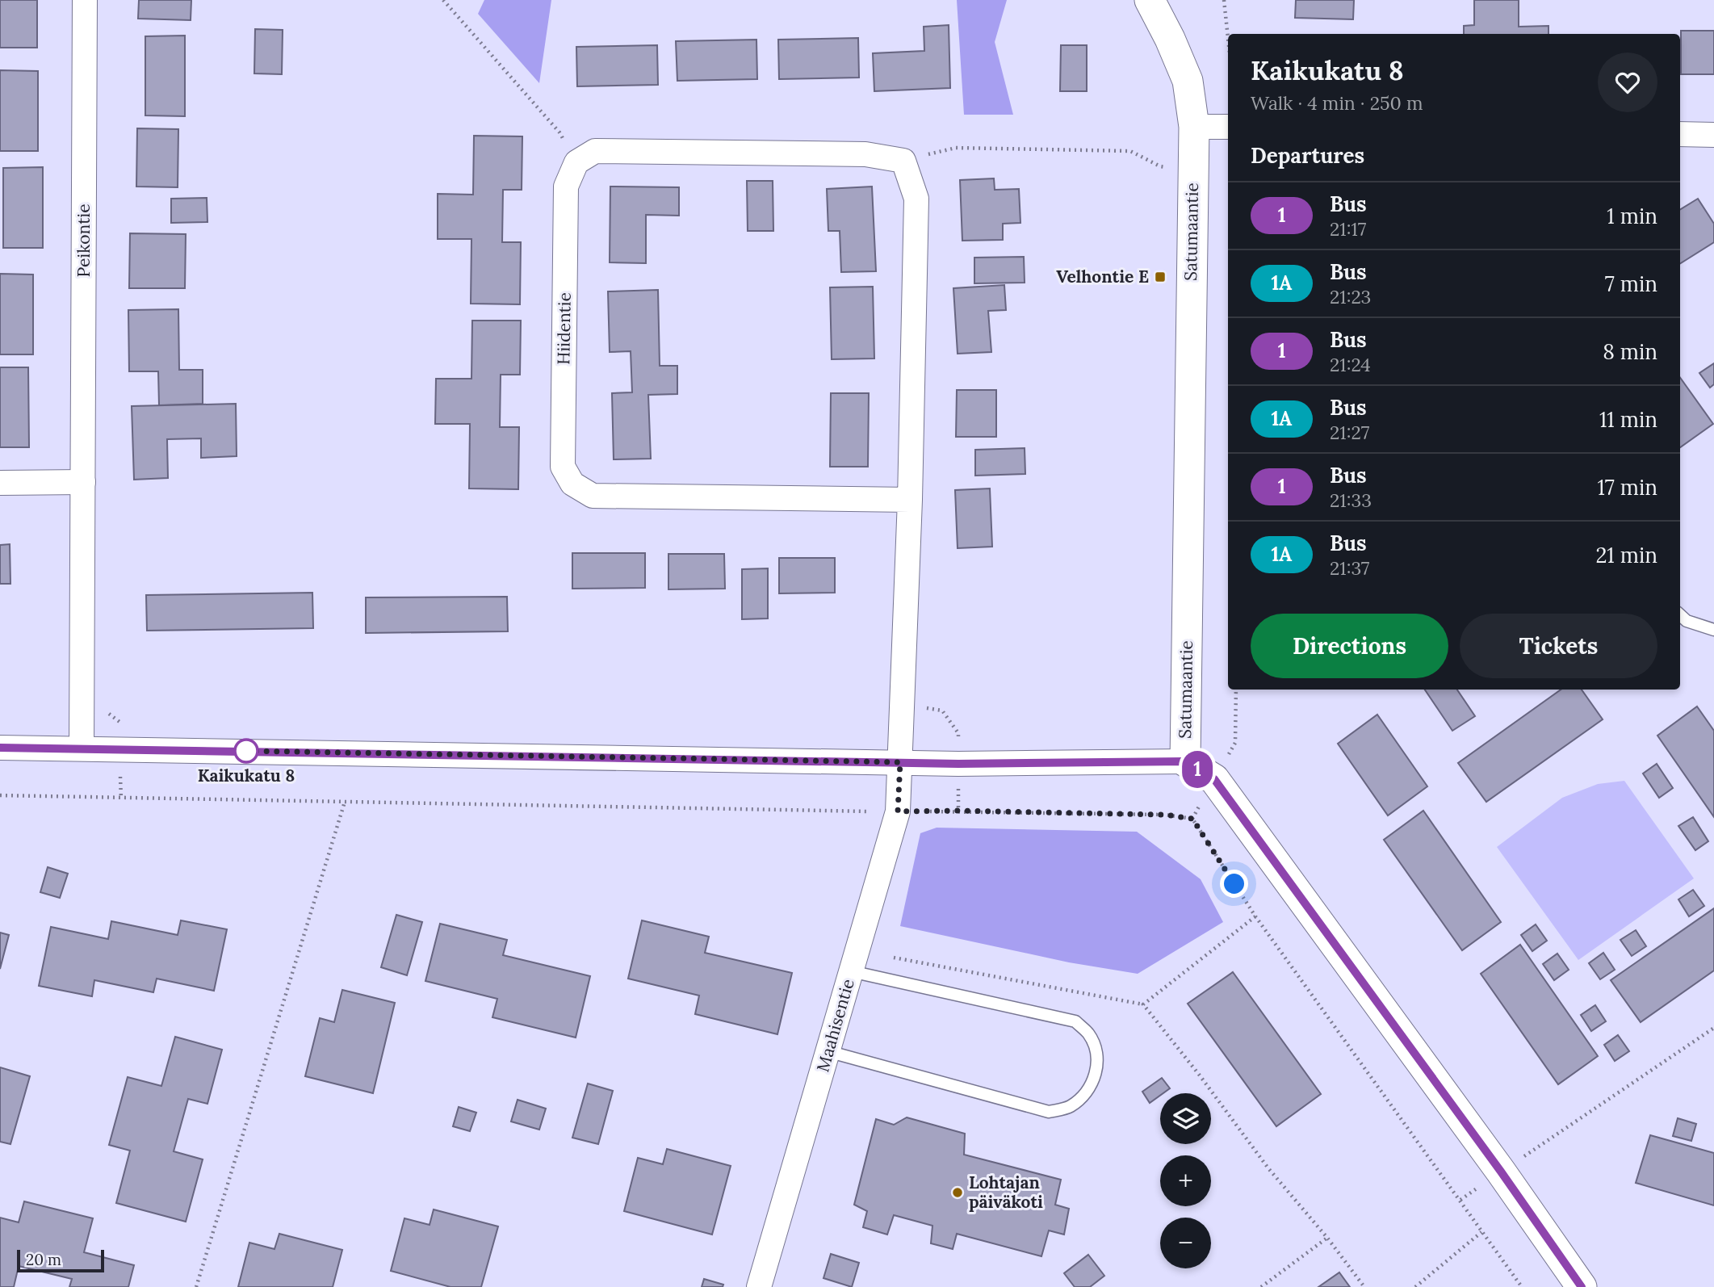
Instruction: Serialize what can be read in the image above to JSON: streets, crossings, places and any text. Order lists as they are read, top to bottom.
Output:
{
  "streets": {
    "street": [
      "Satumaantie",
      "Peikontie",
      "Hiidentie",
      "Maahisentie"
    ]
  },
  "crossings": [
    ["Hiidentie", "Maahisentie"]
  ],
  "places": {
    "transit": ["Velhontie E"],
    "other": ["Kaikukatu 8", "Lohtajan päiväkoti"]
  },
  "lines": ["bus line 1"],
  "scale_bar": "20 m",
  "page": {
    "on_map": "1",
    "heading": [
      ["Kaikukatu 8", "Walk · 4 min · 250 m"],
      "Departures"
    ],
    "list": [
      {
        "mark": "1",
        "name": "Bus",
        "note": "21:17",
        "value": "1 min"
      },
      {
        "mark": "1A",
        "name": "Bus",
        "note": "21:23",
        "value": "7 min"
      },
      {
        "mark": "1",
        "name": "Bus",
        "note": "21:24",
        "value": "8 min"
      },
      {
        "mark": "1A",
        "name": "Bus",
        "note": "21:27",
        "value": "11 min"
      },
      {
        "mark": "1",
        "name": "Bus",
        "note": "21:33",
        "value": "17 min"
      },
      {
        "mark": "1A",
        "name": "Bus",
        "note": "21:37",
        "value": "21 min"
      }
    ],
    "buttons": ["Directions", "Tickets"],
    "map_buttons": ["+", "−"],
    "scale": "20 m"
  }
}
